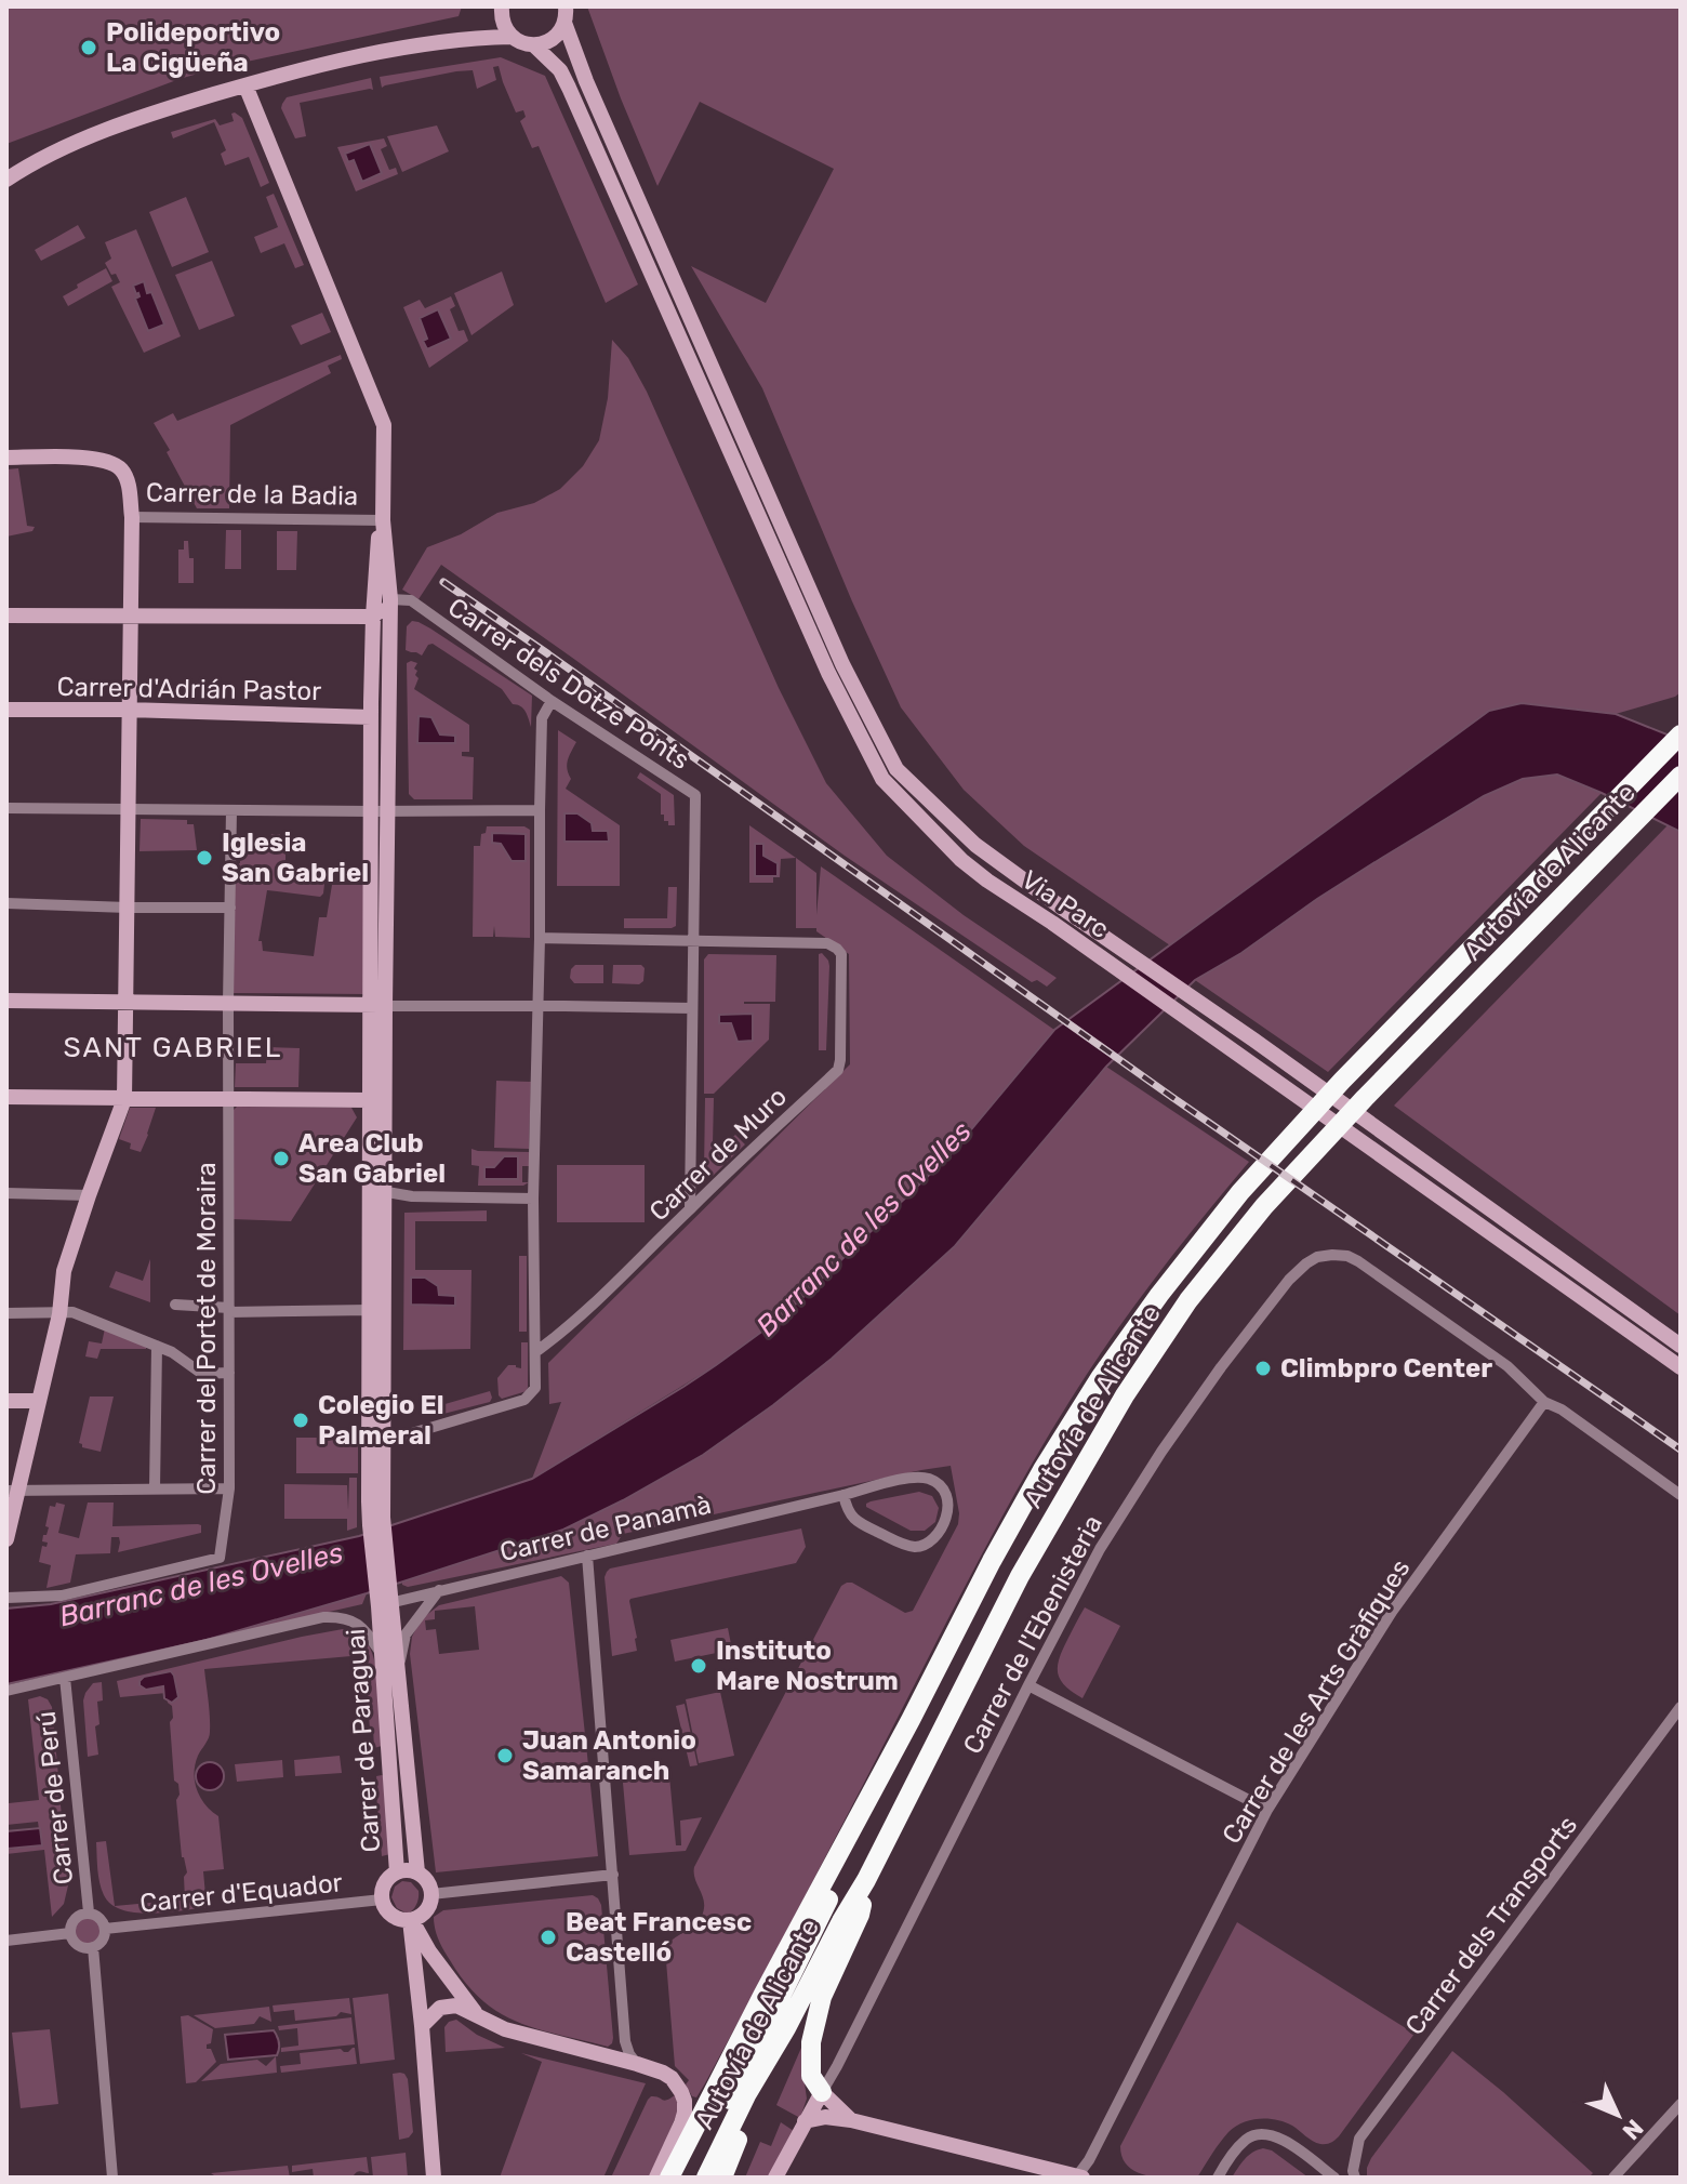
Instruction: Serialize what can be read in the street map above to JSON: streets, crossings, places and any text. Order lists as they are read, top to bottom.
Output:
{
  "streets": {
    "highway": ["Autovía de Alicante"],
    "street": [
      "Carrer de la Badia",
      "Carrer dels Dotze Ponts",
      "Carrer d'Adrián Pastor",
      "Via Parc",
      "Carrer de Muro",
      "Carrer del Portet de Moraira",
      "Carrer de Panamà",
      "Carrer de l'Ebenisteria",
      "Carrer de les Arts Gràfiques",
      "Carrer de Paraguai",
      "Carrer de Perú",
      "Carrer d'Equador",
      "Carrer dels Transports"
    ]
  },
  "crossings": [
    ["Carrer dels Dotze Ponts", "Carrer de Muro"],
    ["Carrer de Panamà", "Carrer de Paraguai"],
    ["Carrer de l'Ebenisteria", "Carrer de les Arts Gràfiques"],
    ["Carrer de Paraguai", "Carrer d'Equador"],
    ["Carrer de Perú", "Carrer d'Equador"]
  ],
  "districts": ["SANT GABRIEL"],
  "water": ["Barranc de les Ovelles"],
  "places": [
    "Polideportivo La Cigüeña",
    "Iglesia San Gabriel",
    "Area Club San Gabriel",
    "Climbpro Center",
    "Colegio El Palmeral",
    "Instituto Mare Nostrum",
    "Juan Antonio Samaranch",
    "Beat Francesc Castelló"
  ],
  "north": "bottom right"
}
